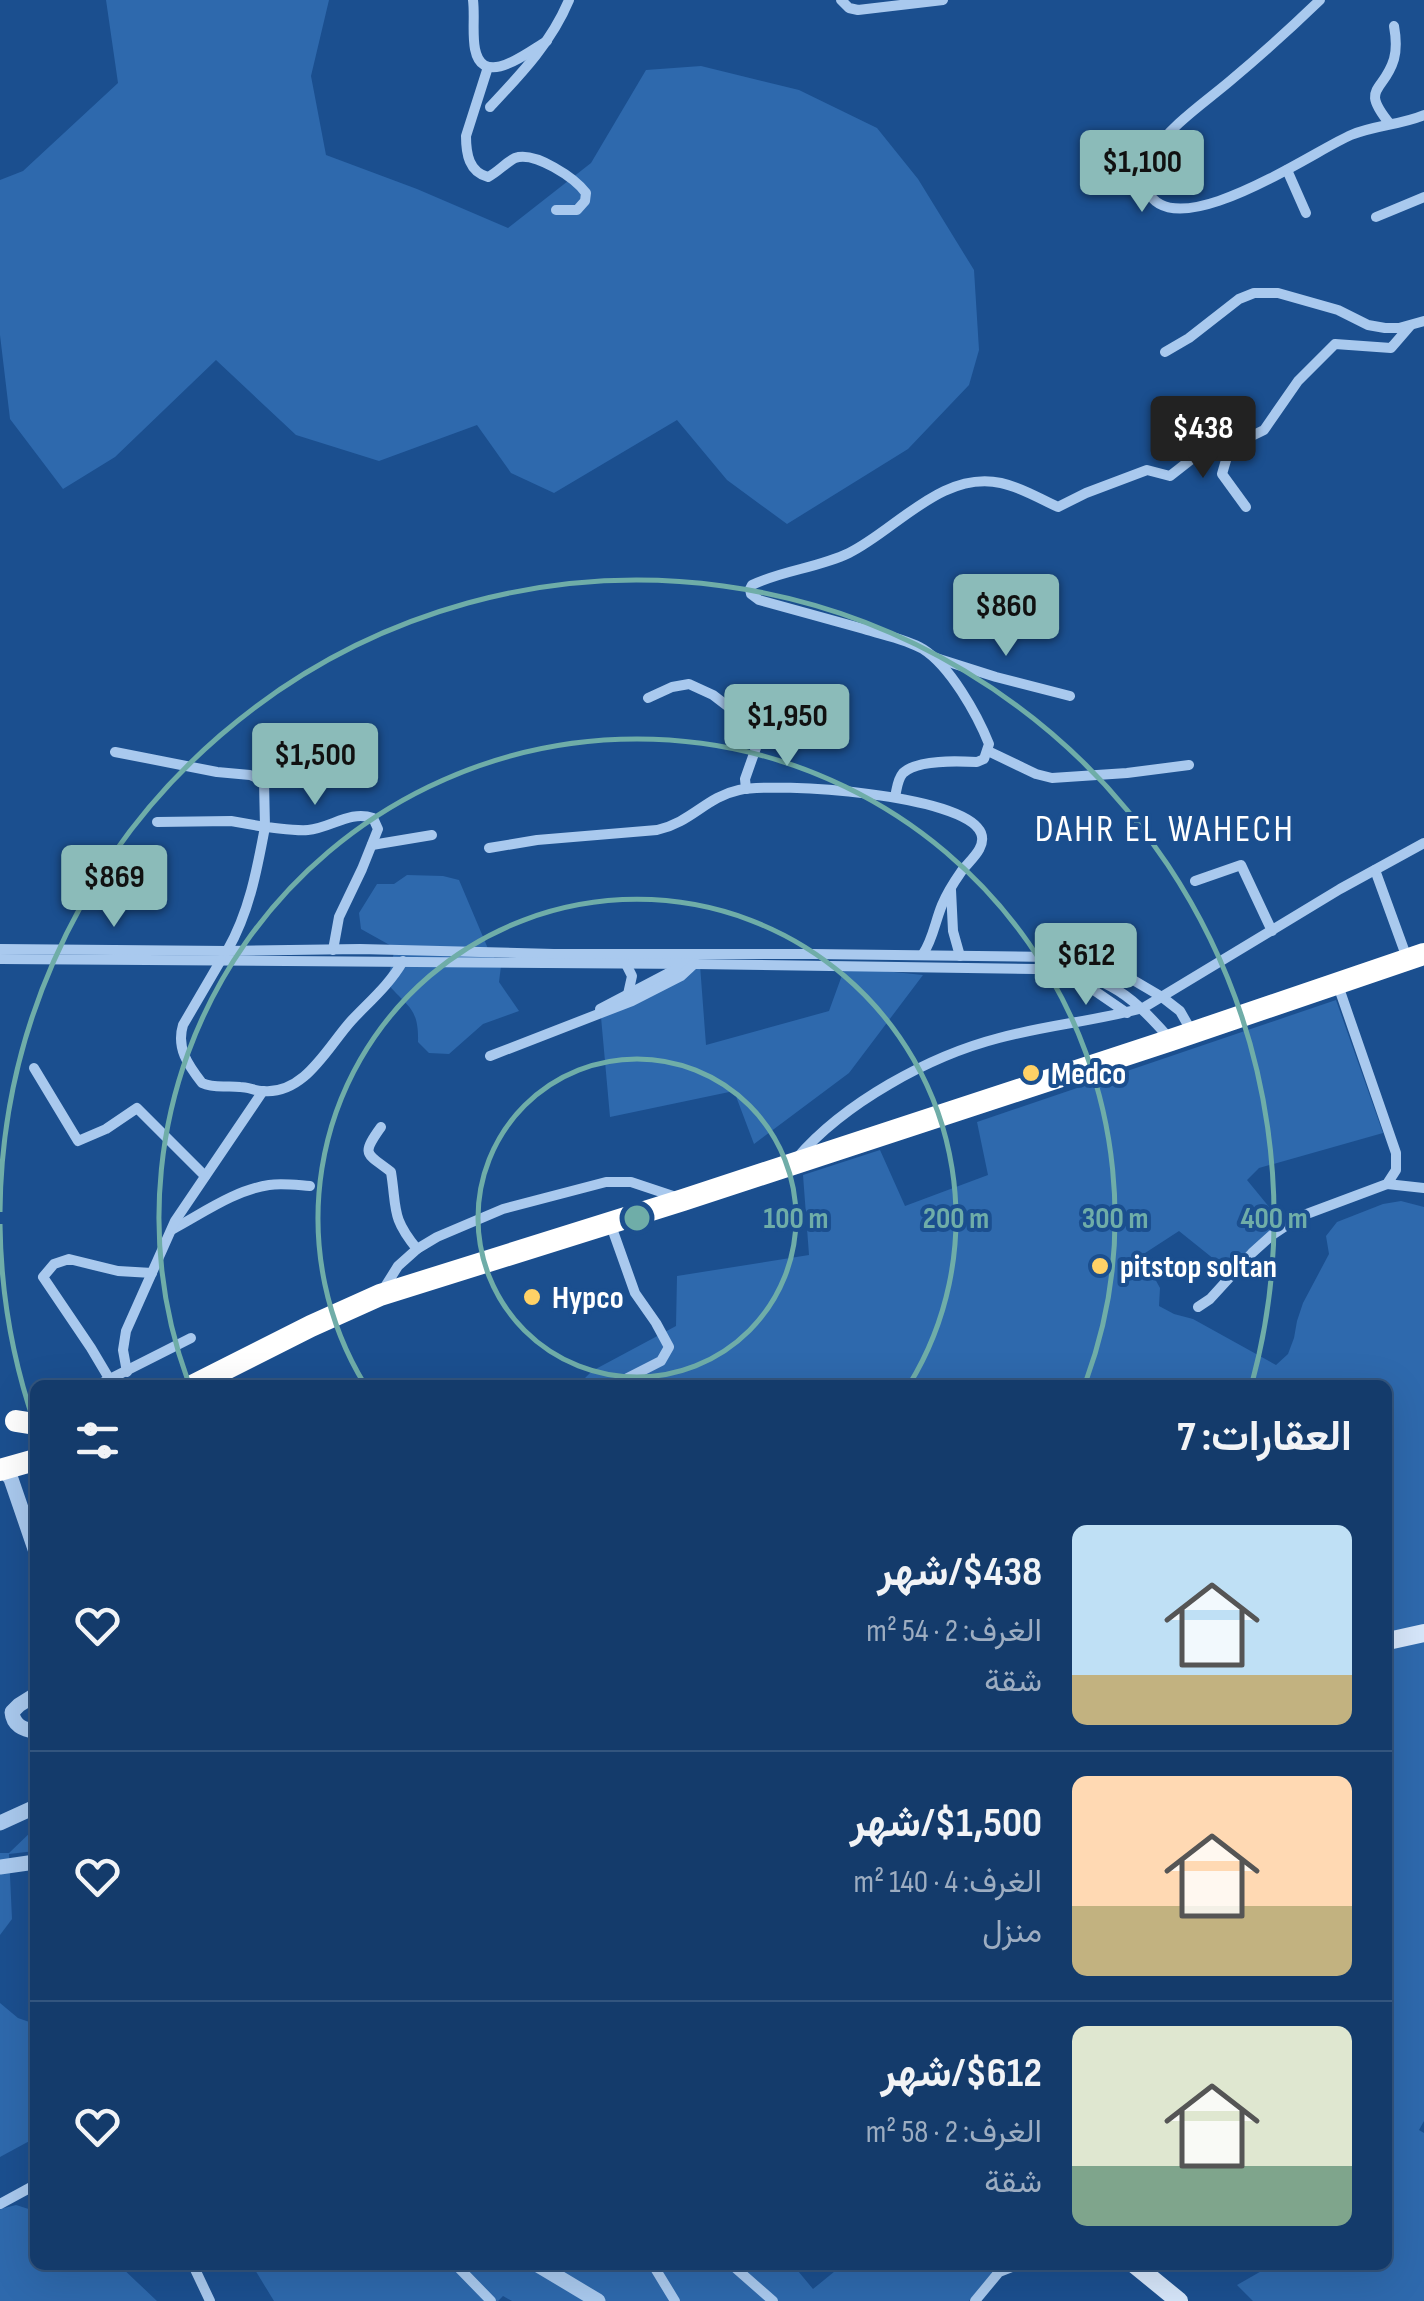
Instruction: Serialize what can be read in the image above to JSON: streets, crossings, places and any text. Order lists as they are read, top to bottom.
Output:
{
  "districts": ["DAHR EL WAHECH"],
  "places": ["Medco", "pitstop soltan", "Hypco"],
  "page": {
    "price": [
      "$1,100",
      "$438",
      "$860",
      "$1,950",
      "$1,500",
      "$869",
      "$612"
    ],
    "heading": "العقارات: 7",
    "list": [
      {
        "name": "$438/شهر",
        "note": "الغرف: 2 · 54 m² · شقة"
      },
      {
        "name": "$1,500/شهر",
        "note": "الغرف: 4 · 140 m² · منزل"
      },
      {
        "name": "$612/شهر",
        "note": "الغرف: 2 · 58 m² · شقة"
      }
    ]
  },
  "rings": [
    "100 m",
    "200 m",
    "300 m",
    "400 m"
  ]
}
